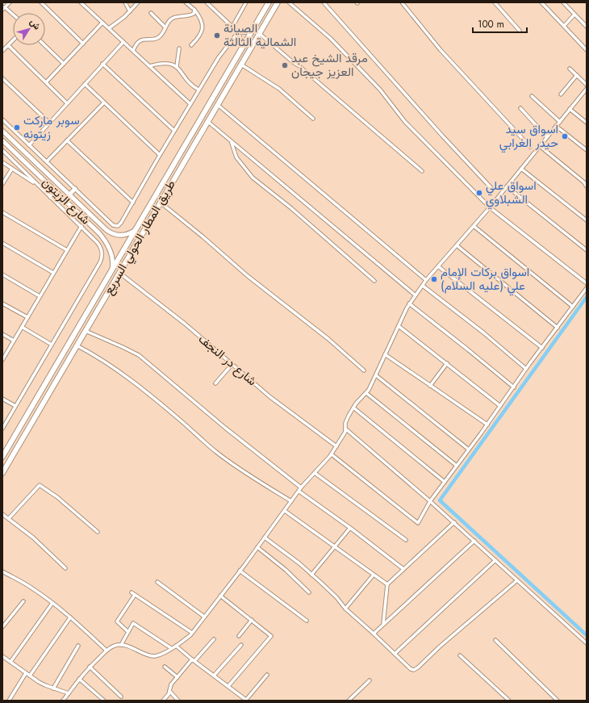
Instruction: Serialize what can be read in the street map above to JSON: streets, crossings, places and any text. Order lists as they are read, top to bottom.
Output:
{
  "streets": {
    "highway": ["طريق المطار الحولي السريع"],
    "main road": ["شارع الزيتون"],
    "street": ["شارع در النجف"]
  },
  "crossings": [
    ["شارع الزيتون", "طريق المطار الحولي السريع"],
    ["طريق المطار الحولي السريع", "شارع در النجف"]
  ],
  "places": [
    "الصيانة الشمالية الثالثة",
    "مرقد الشيخ عبد العزيز جيجان",
    "سوبر ماركت زيتونه",
    "اسواق سيد حيدر الغرابي",
    "اسواق علي الشبلاوي",
    "اسواق بركات الإمام علي (عليه السلام)"
  ],
  "scale_bar": "100 m",
  "north": "top right"
}
